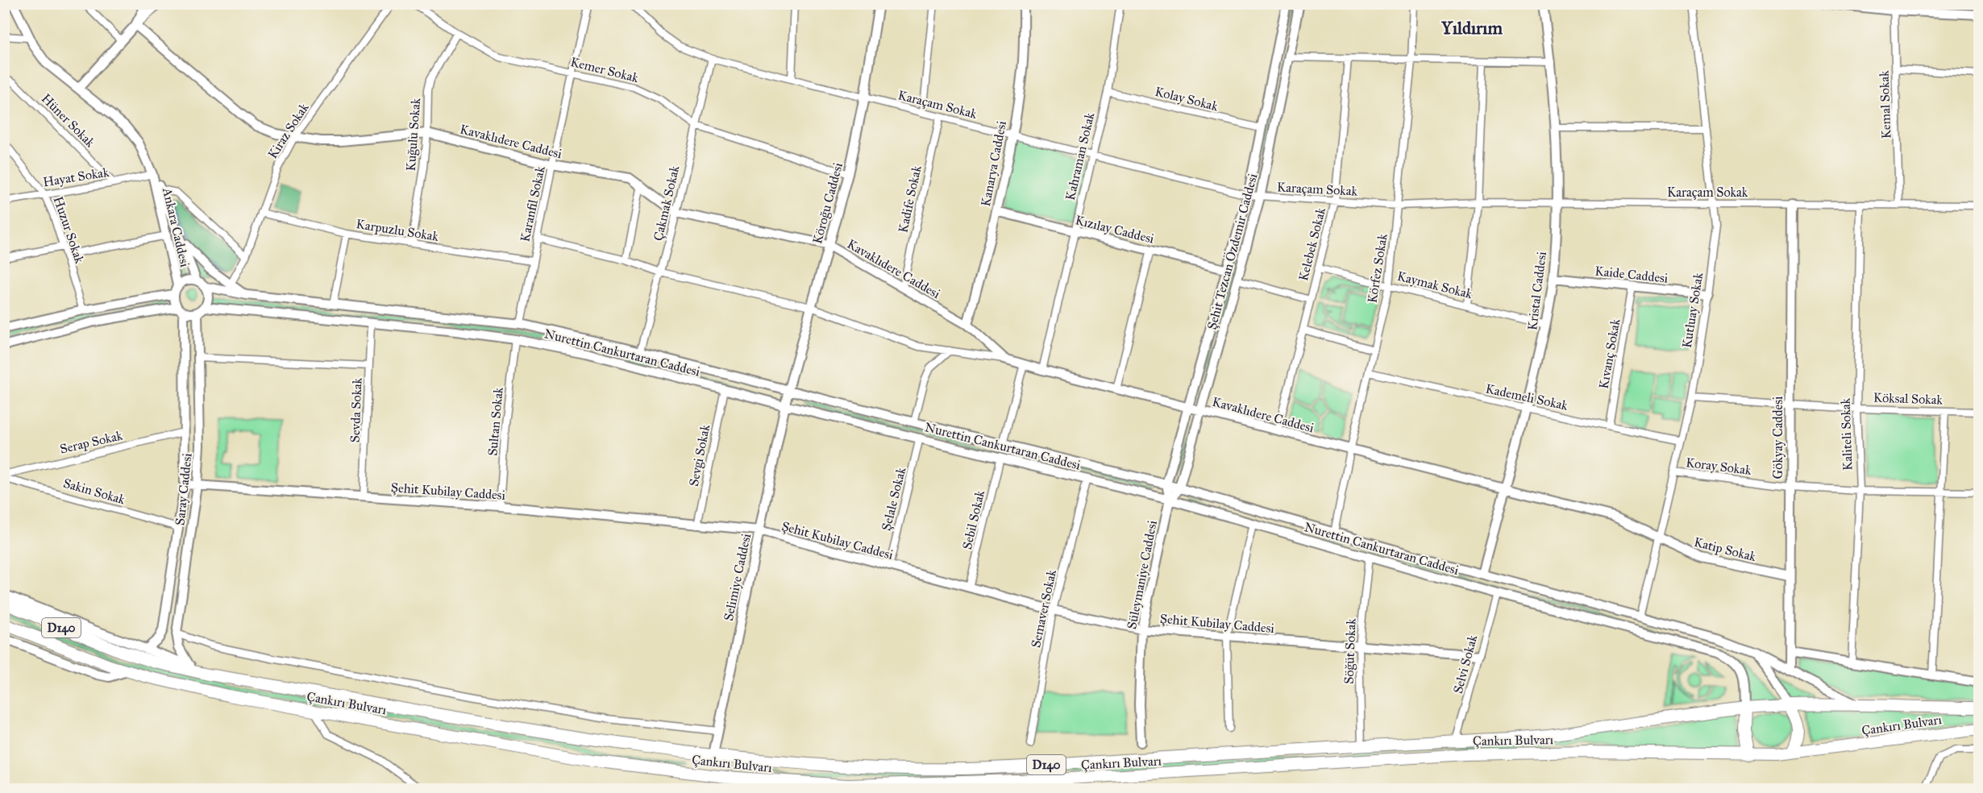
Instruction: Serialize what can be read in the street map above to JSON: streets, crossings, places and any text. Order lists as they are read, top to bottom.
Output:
{
  "streets": {
    "highway": ["D140", "Çankırı Bulvarı"],
    "street": [
      "Kemer Sokak",
      "Kolay Sokak",
      "Karaçam Sokak",
      "Kemal Sokak",
      "Hüner Sokak",
      "Kiraz Sokak",
      "Kuğulu Sokak",
      "Kavaklıdere Caddesi",
      "Kahraman Sokak",
      "Kanarya Caddesi",
      "Hayat Sokak",
      "Kadife Sokak",
      "Çakmak Sokak",
      "Köroğu Caddesi",
      "Karanfil Sokak",
      "Ankara Caddesi",
      "Kızılay Caddesi",
      "Huzur Sokak",
      "Karpuzlu Sokak",
      "Kelebek Sokak",
      "Şehit Tezcan Özdemir Caddesi",
      "Körfez Sokak",
      "Kaide Caddesi",
      "Kaymak Sokak",
      "Kristal Caddesi",
      "Kutluay Sokak",
      "Nurettin Cankurtaran Caddesi",
      "Kıvanç Sokak",
      "Kademeli Sokak",
      "Köksal Sokak",
      "Sevda Sokak",
      "Sultan Sokak",
      "Kaliteli Sokak",
      "Gökyay Caddesi",
      "Serap Sokak",
      "Sevgi Sokak",
      "Koray Sokak",
      "Saray Caddesi",
      "Sakin Sokak",
      "Şehit Kubilay Caddesi",
      "Şelale Sokak",
      "Sebil Sokak",
      "Katip Sokak",
      "Süleymaniye Caddesi",
      "Selimiye Caddesi",
      "Semaver Sokak",
      "Söğüt Sokak",
      "Selvi Sokak"
    ]
  },
  "crossings": [
    ["Kemer Sokak", "Kuğulu Sokak"],
    ["Kemer Sokak", "Çakmak Sokak"],
    ["Kemer Sokak", "Köroğu Caddesi"],
    ["Kemer Sokak", "Karanfil Sokak"],
    ["Kolay Sokak", "Kahraman Sokak"],
    ["Kolay Sokak", "Şehit Tezcan Özdemir Caddesi"],
    ["Karaçam Sokak", "Kemal Sokak"],
    ["Karaçam Sokak", "Kahraman Sokak"],
    ["Karaçam Sokak", "Kanarya Caddesi"],
    ["Karaçam Sokak", "Kadife Sokak"],
    ["Karaçam Sokak", "Çakmak Sokak"],
    ["Karaçam Sokak", "Köroğu Caddesi"],
    ["Karaçam Sokak", "Kelebek Sokak"],
    ["Karaçam Sokak", "Şehit Tezcan Özdemir Caddesi"],
    ["Karaçam Sokak", "Körfez Sokak"],
    ["Karaçam Sokak", "Kristal Caddesi"],
    ["Karaçam Sokak", "Kutluay Sokak"],
    ["Karaçam Sokak", "Kaliteli Sokak"],
    ["Karaçam Sokak", "Gökyay Caddesi"],
    ["Hüner Sokak", "Hayat Sokak"],
    ["Kiraz Sokak", "Kavaklıdere Caddesi"],
    ["Kiraz Sokak", "Ankara Caddesi"],
    ["Kiraz Sokak", "Karpuzlu Sokak"],
    ["Kuğulu Sokak", "Kavaklıdere Caddesi"],
    ["Kuğulu Sokak", "Karpuzlu Sokak"],
    ["Kavaklıdere Caddesi", "Kahraman Sokak"],
    ["Kavaklıdere Caddesi", "Kanarya Caddesi"],
    ["Kavaklıdere Caddesi", "Kadife Sokak"],
    ["Kavaklıdere Caddesi", "Çakmak Sokak"],
    ["Kavaklıdere Caddesi", "Köroğu Caddesi"],
    ["Kavaklıdere Caddesi", "Karanfil Sokak"],
    ["Kavaklıdere Caddesi", "Kelebek Sokak"],
    ["Kavaklıdere Caddesi", "Şehit Tezcan Özdemir Caddesi"],
    ["Kavaklıdere Caddesi", "Körfez Sokak"],
    ["Kavaklıdere Caddesi", "Kristal Caddesi"],
    ["Kavaklıdere Caddesi", "Kutluay Sokak"],
    ["Kavaklıdere Caddesi", "Katip Sokak"],
    ["Kahraman Sokak", "Kızılay Caddesi"],
    ["Kanarya Caddesi", "Kızılay Caddesi"],
    ["Hayat Sokak", "Ankara Caddesi"],
    ["Hayat Sokak", "Huzur Sokak"],
    ["Çakmak Sokak", "Nurettin Cankurtaran Caddesi"],
    ["Köroğu Caddesi", "Nurettin Cankurtaran Caddesi"],
    ["Köroğu Caddesi", "Selimiye Caddesi"],
    ["Karanfil Sokak", "Karpuzlu Sokak"],
    ["Karanfil Sokak", "Nurettin Cankurtaran Caddesi"],
    ["Ankara Caddesi", "Nurettin Cankurtaran Caddesi"],
    ["Ankara Caddesi", "Saray Caddesi"],
    ["Kızılay Caddesi", "Şehit Tezcan Özdemir Caddesi"],
    ["Kelebek Sokak", "Kaymak Sokak"],
    ["Şehit Tezcan Özdemir Caddesi", "Nurettin Cankurtaran Caddesi"],
    ["Şehit Tezcan Özdemir Caddesi", "Süleymaniye Caddesi"],
    ["Körfez Sokak", "Kaymak Sokak"],
    ["Körfez Sokak", "Nurettin Cankurtaran Caddesi"],
    ["Körfez Sokak", "Kademeli Sokak"],
    ["Kaide Caddesi", "Kristal Caddesi"],
    ["Kaide Caddesi", "Kutluay Sokak"],
    ["Kaide Caddesi", "Kıvanç Sokak"],
    ["Kaymak Sokak", "Kristal Caddesi"],
    ["Kristal Caddesi", "Nurettin Cankurtaran Caddesi"],
    ["Kristal Caddesi", "Kademeli Sokak"],
    ["Kutluay Sokak", "Nurettin Cankurtaran Caddesi"],
    ["Kutluay Sokak", "Kademeli Sokak"],
    ["Kutluay Sokak", "Köksal Sokak"],
    ["Kutluay Sokak", "Koray Sokak"],
    ["Kutluay Sokak", "Katip Sokak"],
    ["Nurettin Cankurtaran Caddesi", "Sevda Sokak"],
    ["Nurettin Cankurtaran Caddesi", "Sultan Sokak"],
    ["Nurettin Cankurtaran Caddesi", "Gökyay Caddesi"],
    ["Nurettin Cankurtaran Caddesi", "Sevgi Sokak"],
    ["Nurettin Cankurtaran Caddesi", "Saray Caddesi"],
    ["Nurettin Cankurtaran Caddesi", "Şelale Sokak"],
    ["Nurettin Cankurtaran Caddesi", "Sebil Sokak"],
    ["Nurettin Cankurtaran Caddesi", "Süleymaniye Caddesi"],
    ["Nurettin Cankurtaran Caddesi", "Selimiye Caddesi"],
    ["Nurettin Cankurtaran Caddesi", "Semaver Sokak"],
    ["Nurettin Cankurtaran Caddesi", "Söğüt Sokak"],
    ["Nurettin Cankurtaran Caddesi", "Selvi Sokak"],
    ["Nurettin Cankurtaran Caddesi", "Çankırı Bulvarı"],
    ["Kıvanç Sokak", "Kademeli Sokak"],
    ["Köksal Sokak", "Kaliteli Sokak"],
    ["Köksal Sokak", "Gökyay Caddesi"],
    ["Sevda Sokak", "Şehit Kubilay Caddesi"],
    ["Sultan Sokak", "Şehit Kubilay Caddesi"],
    ["Kaliteli Sokak", "Koray Sokak"],
    ["Gökyay Caddesi", "Koray Sokak"],
    ["Gökyay Caddesi", "Katip Sokak"],
    ["Serap Sokak", "Saray Caddesi"],
    ["Serap Sokak", "Sakin Sokak"],
    ["Sevgi Sokak", "Şehit Kubilay Caddesi"],
    ["Saray Caddesi", "Sakin Sokak"],
    ["Saray Caddesi", "Şehit Kubilay Caddesi"],
    ["Saray Caddesi", "Çankırı Bulvarı"],
    ["Şehit Kubilay Caddesi", "Şelale Sokak"],
    ["Şehit Kubilay Caddesi", "Sebil Sokak"],
    ["Şehit Kubilay Caddesi", "Süleymaniye Caddesi"],
    ["Şehit Kubilay Caddesi", "Selimiye Caddesi"],
    ["Şehit Kubilay Caddesi", "Semaver Sokak"],
    ["Şehit Kubilay Caddesi", "Söğüt Sokak"],
    ["Şehit Kubilay Caddesi", "Selvi Sokak"],
    ["Selimiye Caddesi", "Çankırı Bulvarı"],
    ["Söğüt Sokak", "Çankırı Bulvarı"],
    ["Selvi Sokak", "Çankırı Bulvarı"]
  ],
  "districts": ["Yıldırım"]
}
